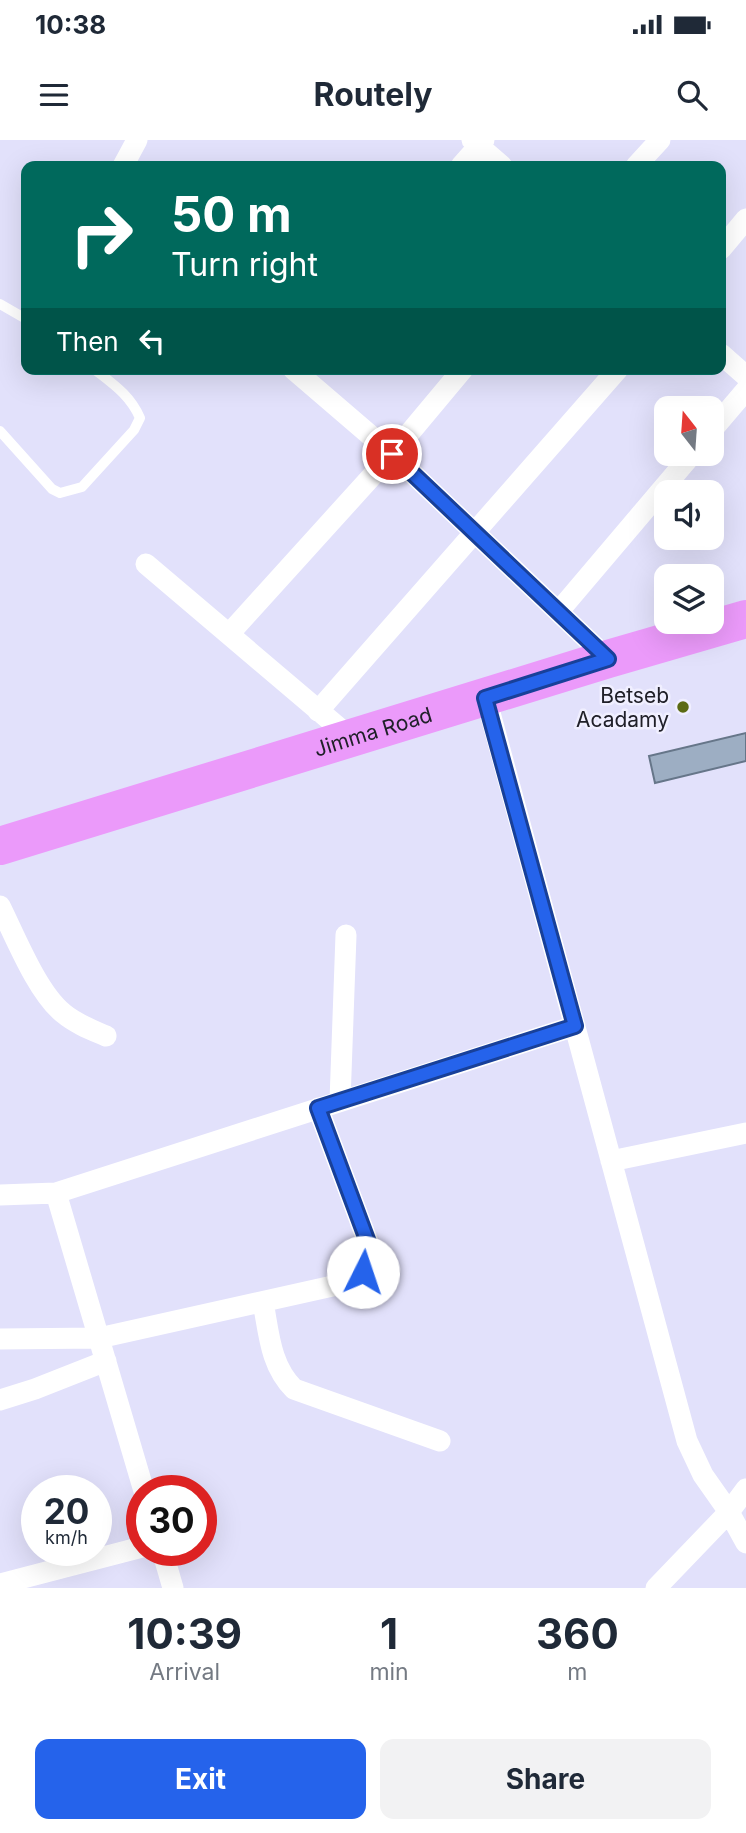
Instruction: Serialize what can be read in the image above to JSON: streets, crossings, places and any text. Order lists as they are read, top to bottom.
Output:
{
  "streets": {
    "highway": ["Jimma Road"]
  },
  "places": ["Betseb Acadamy"],
  "north": "top",
  "page": {
    "status": "10:38",
    "header": "Routely",
    "turn": ["50 m", "Turn right"],
    "then": "Then",
    "speed": "20 km/h",
    "limit": "30",
    "eta": [
      "10:39",
      "Arrival",
      "1",
      "min",
      "360",
      "m"
    ],
    "buttons": ["Exit", "Share"]
  }
}
